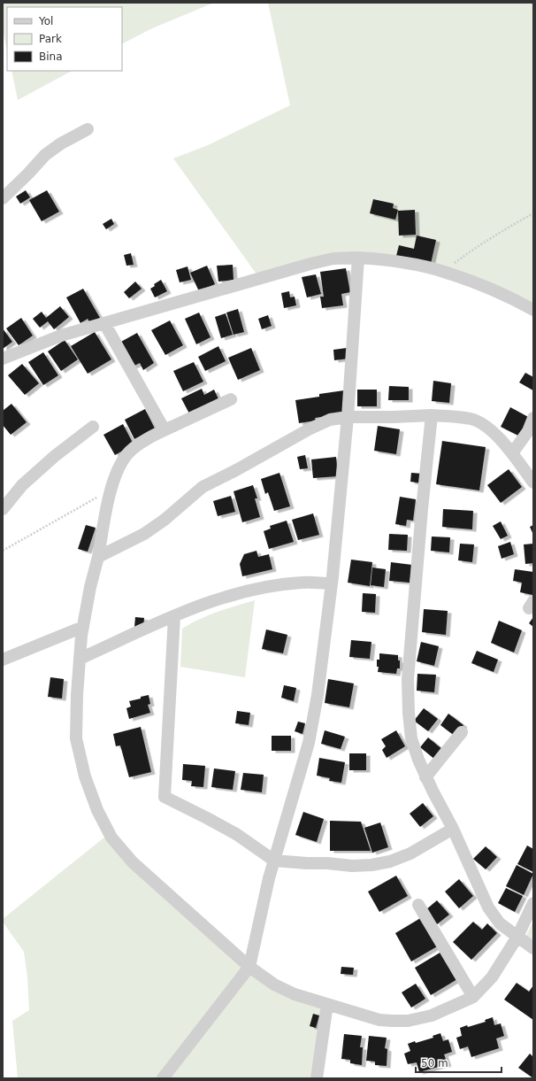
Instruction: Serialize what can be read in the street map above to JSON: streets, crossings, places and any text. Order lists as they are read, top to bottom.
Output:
{
  "legend": ["Yol", "Park", "Bina"],
  "scale_bar": "50 m"
}
